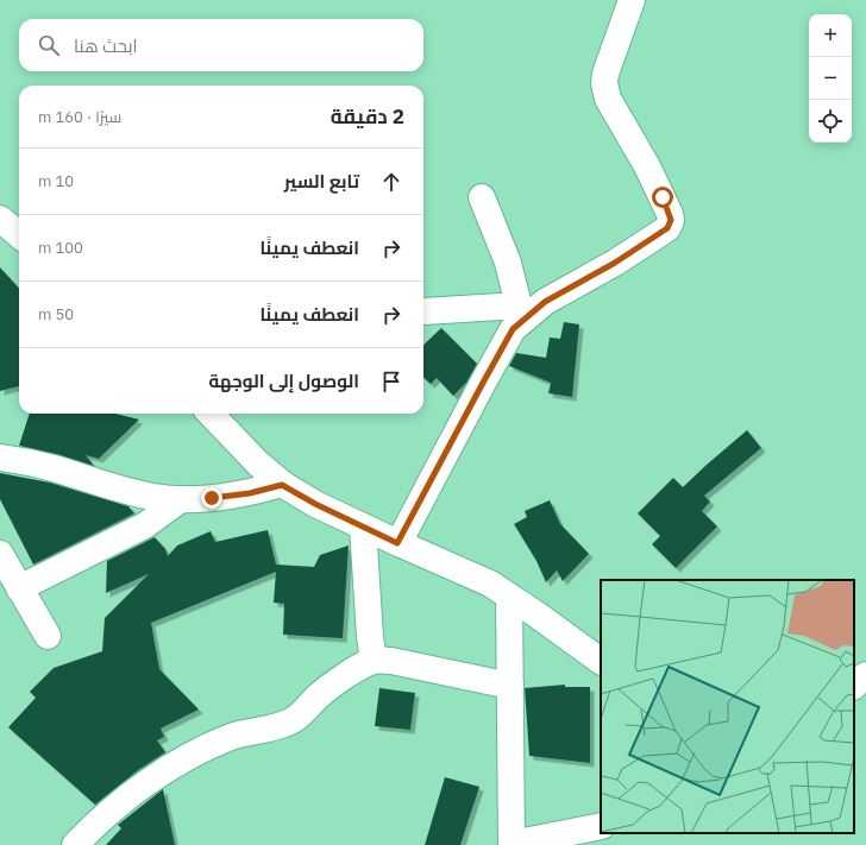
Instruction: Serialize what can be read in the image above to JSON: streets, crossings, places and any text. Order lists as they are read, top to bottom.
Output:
{
  "page": {
    "map_buttons": ["+", "−"],
    "search": "ابحث هنا",
    "heading": ["2 دقيقة", "سيرًا · 160 m"],
    "list": [
      ["تابع السير", "10 m"],
      ["انعطف يمينًا", "100 m"],
      ["انعطف يمينًا", "50 m"],
      "الوصول إلى الوجهة"
    ]
  }
}
